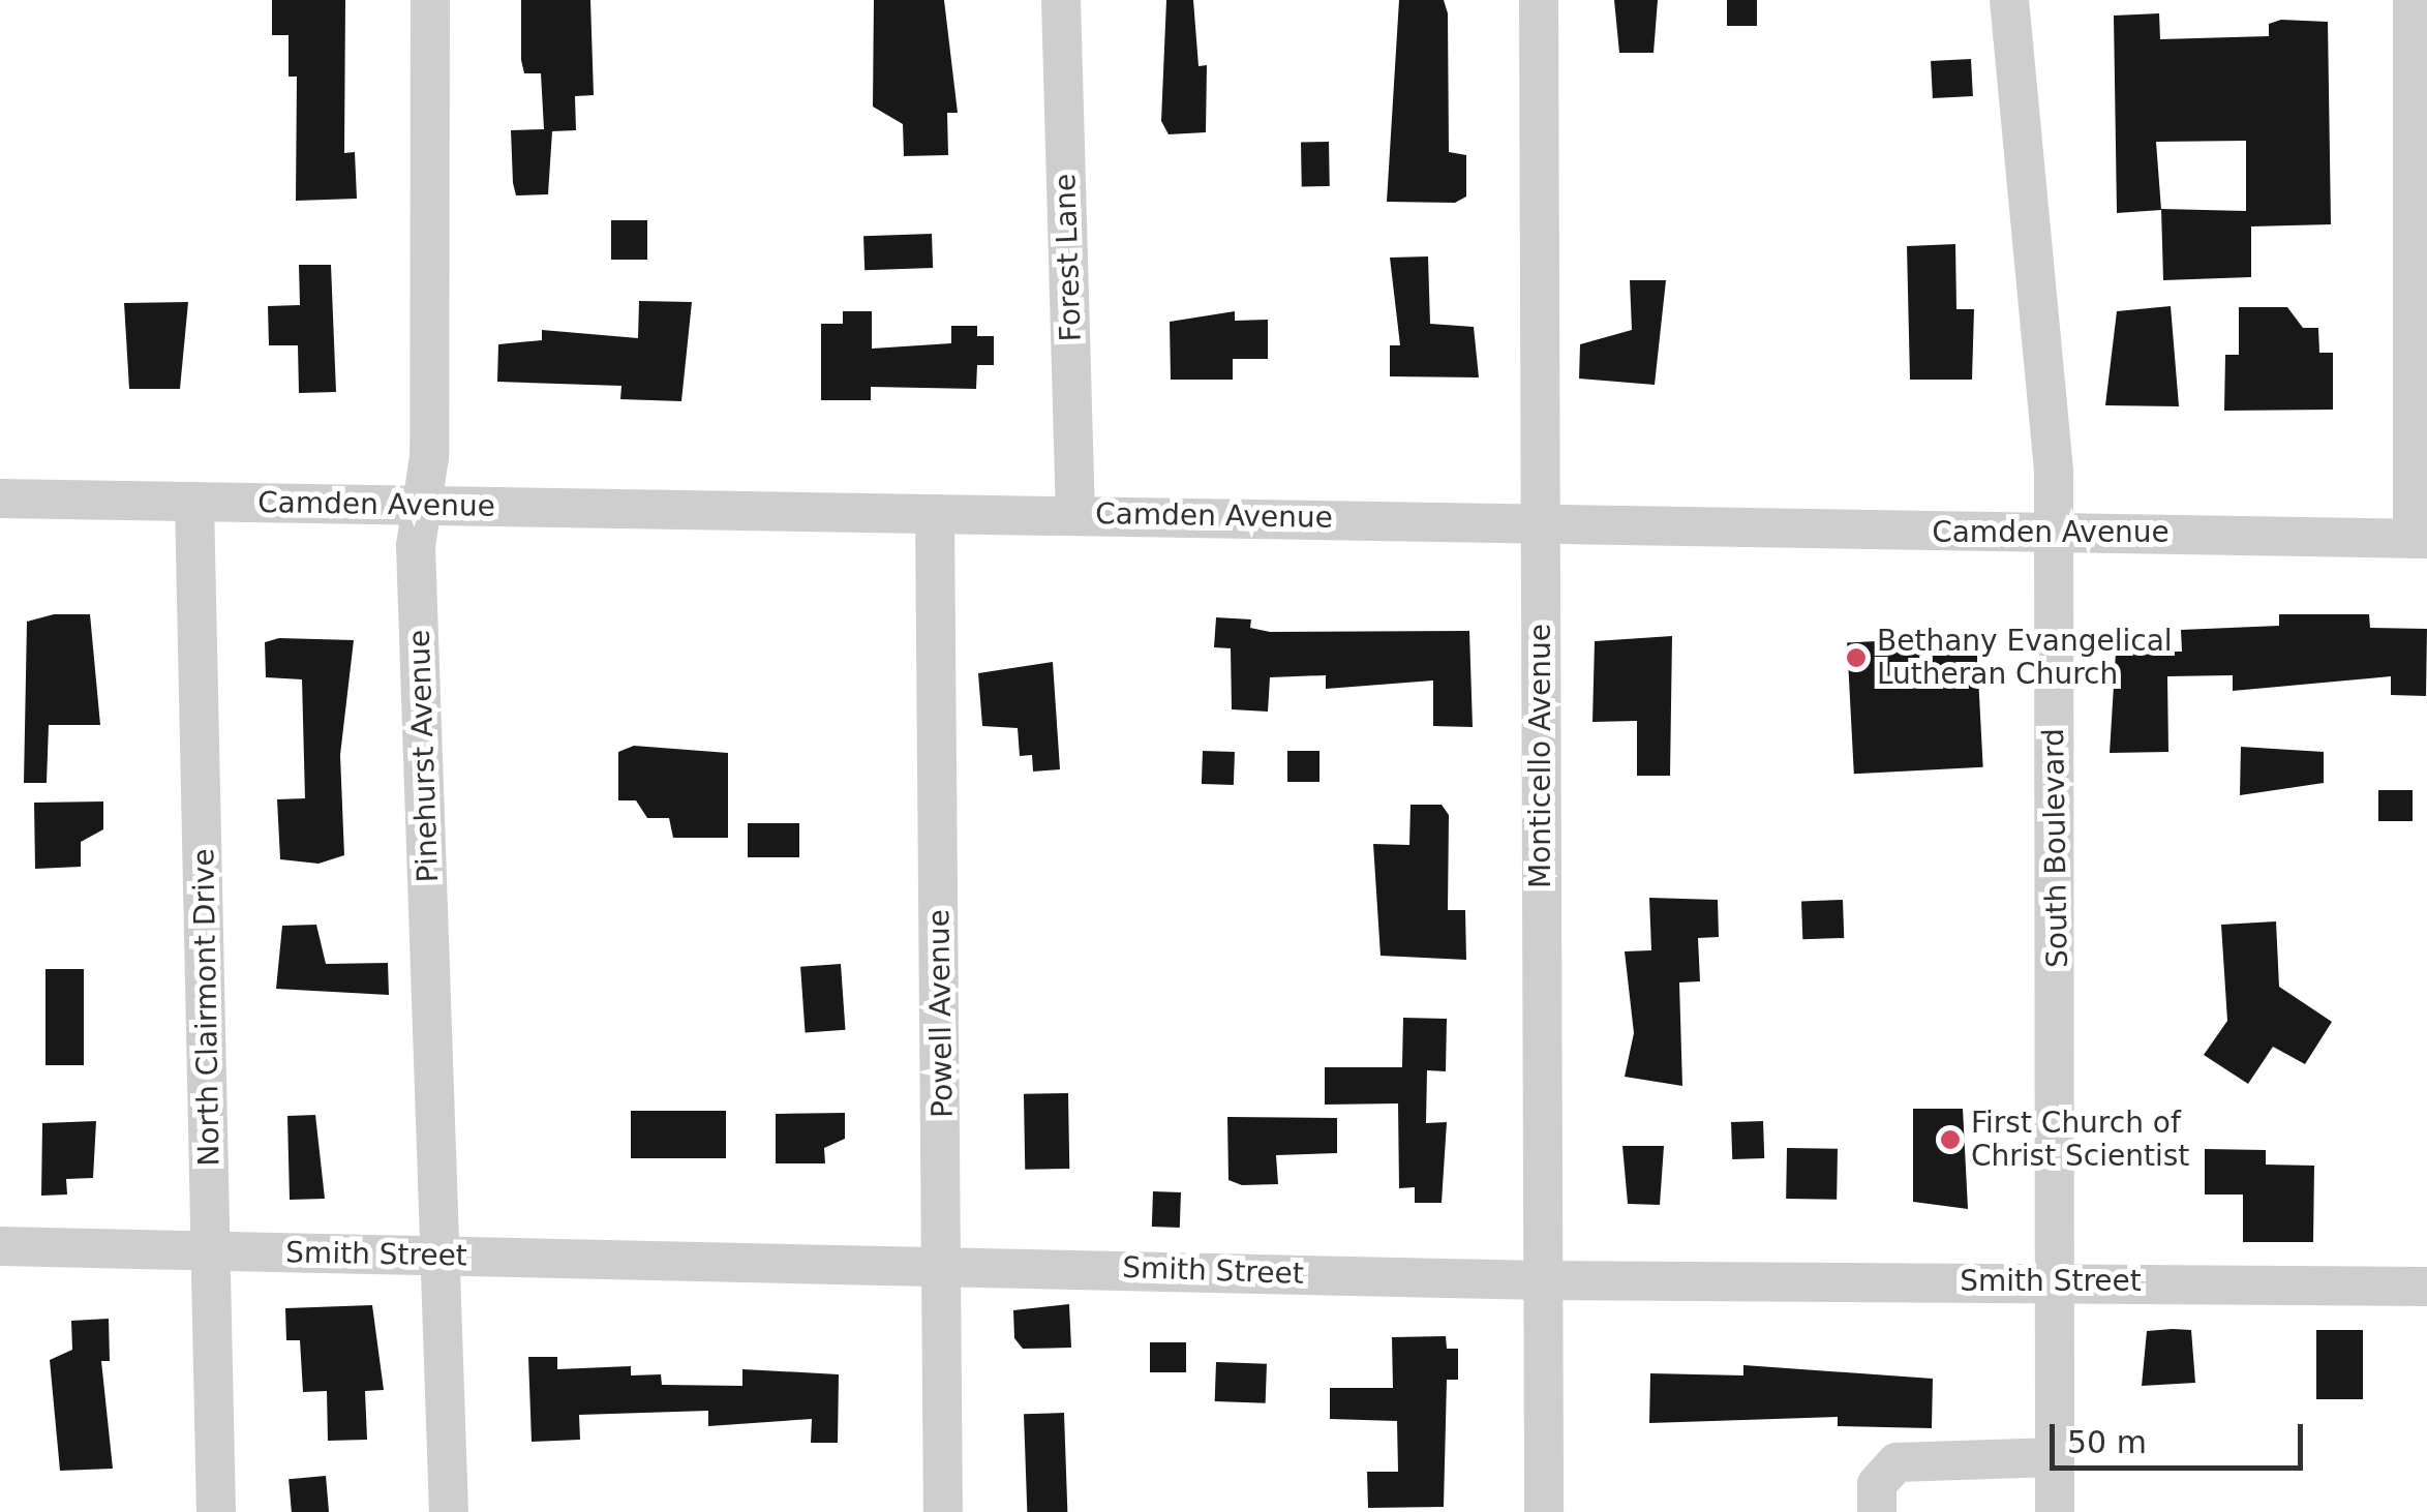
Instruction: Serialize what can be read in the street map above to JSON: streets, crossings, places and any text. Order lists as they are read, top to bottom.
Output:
{
  "streets": {
    "street": [
      "Forest Lane",
      "Camden Avenue",
      "Pinehurst Avenue",
      "Monticello Avenue",
      "South Boulevard",
      "North Clairmont Drive",
      "Powell Avenue",
      "Smith Street"
    ]
  },
  "crossings": [
    ["Forest Lane", "Camden Avenue"],
    ["Camden Avenue", "Pinehurst Avenue"],
    ["Camden Avenue", "Monticello Avenue"],
    ["Camden Avenue", "South Boulevard"],
    ["Camden Avenue", "North Clairmont Drive"],
    ["Camden Avenue", "Powell Avenue"],
    ["Pinehurst Avenue", "Smith Street"],
    ["Monticello Avenue", "Smith Street"],
    ["South Boulevard", "Smith Street"],
    ["North Clairmont Drive", "Smith Street"],
    ["Powell Avenue", "Smith Street"]
  ],
  "places": ["Bethany Evangelical Lutheran Church", "First Church of Christ Scientist"],
  "scale_bar": "50 m"
}
